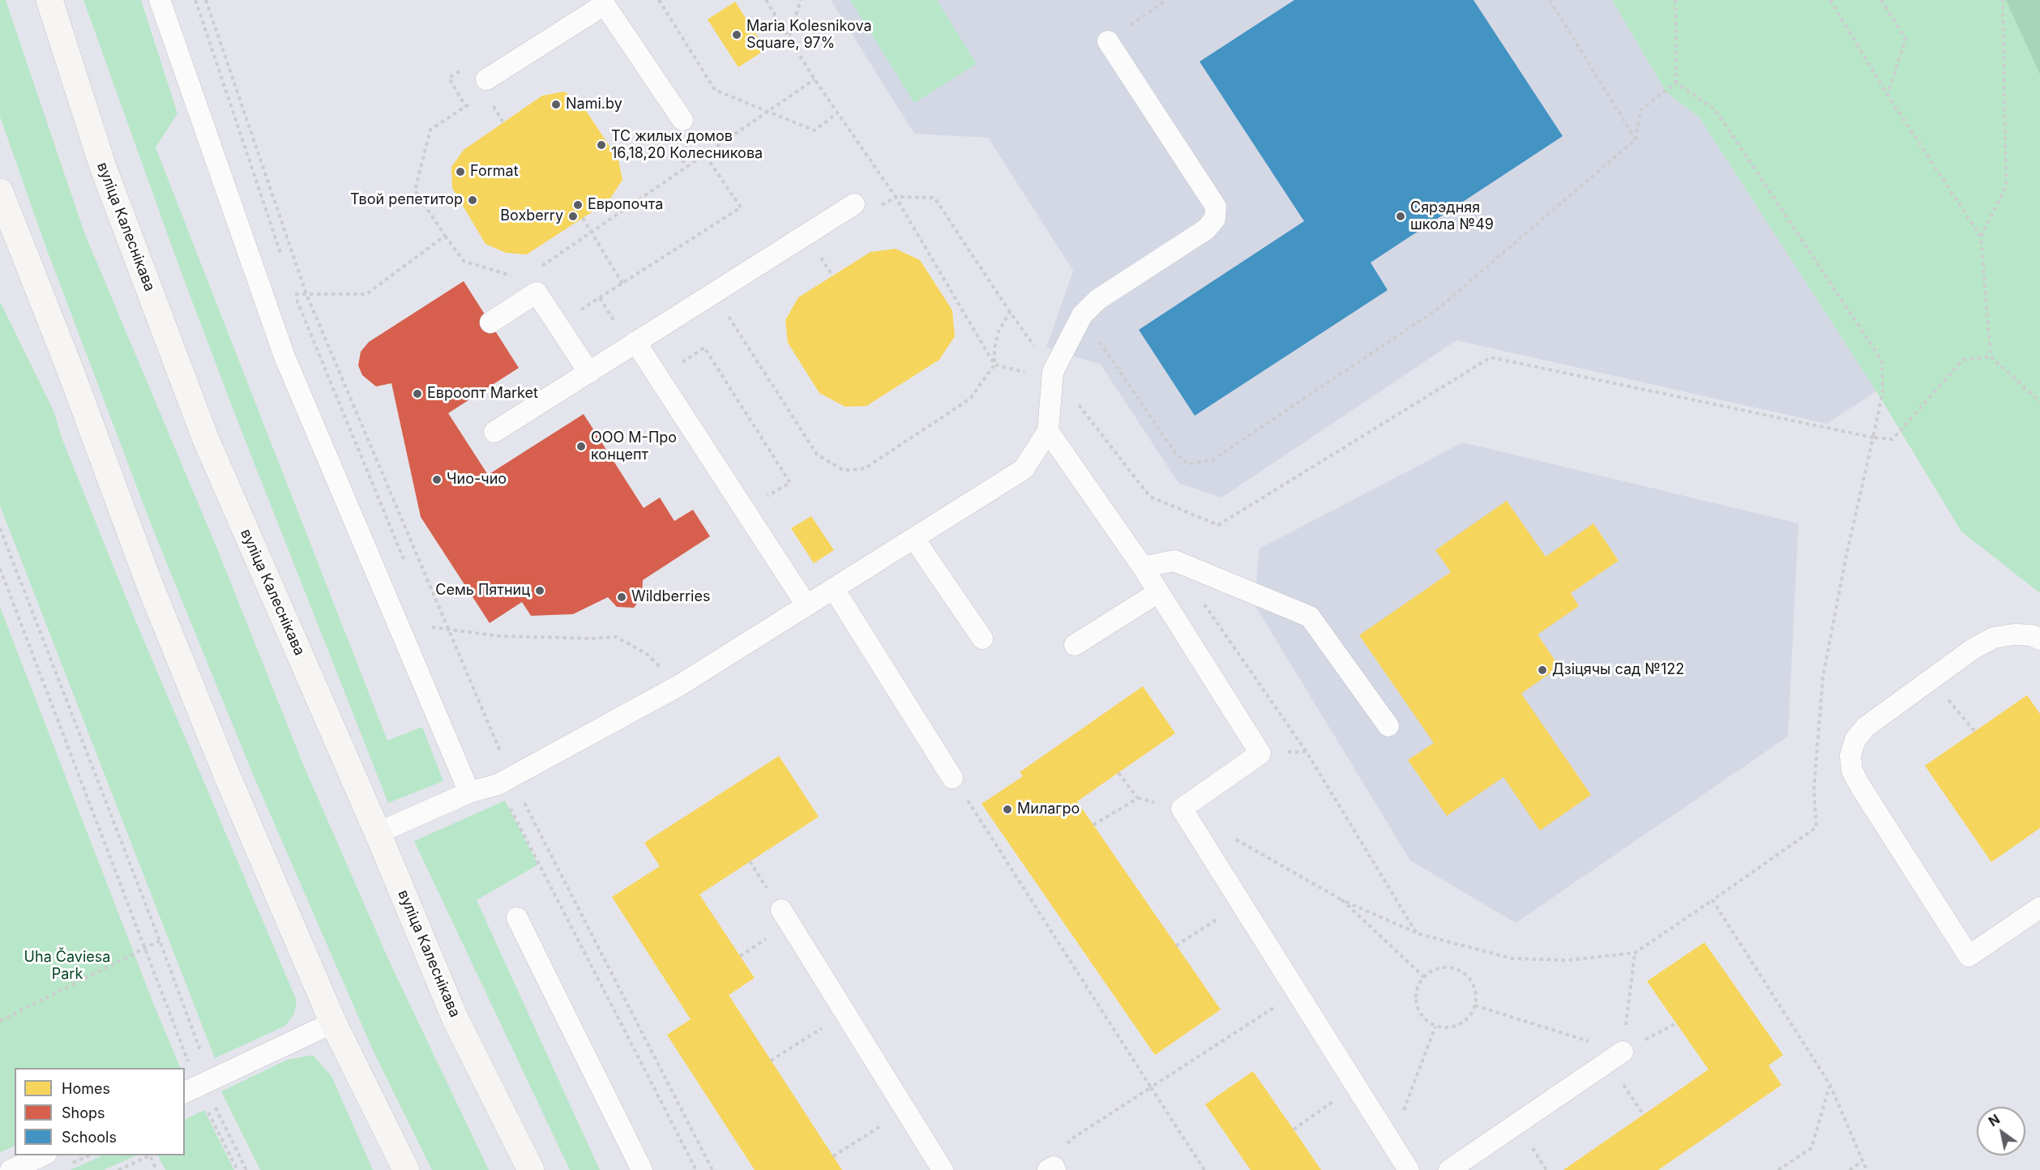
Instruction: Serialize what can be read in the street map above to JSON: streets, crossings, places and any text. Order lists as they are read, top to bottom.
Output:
{
  "streets": {
    "main road": ["вуліца Калеснікава"]
  },
  "parks": ["Uha Čaviesa Park"],
  "places": [
    "Maria Kolesnikova Square, 97%",
    "Nami.by",
    "ТС жилых домов 16,18,20 Колесникова",
    "Format",
    "Твой репетитор",
    "Европочта",
    "Boxberry",
    "Сярэдняя школа №49",
    "Евроопт Market",
    "ООО М-Про концепт",
    "Чио-чио",
    "Семь Пятниц",
    "Wildberries",
    "Дзіцячы сад №122",
    "Милагро"
  ],
  "legend": ["Homes", "Shops", "Schools"],
  "north": "top left"
}
